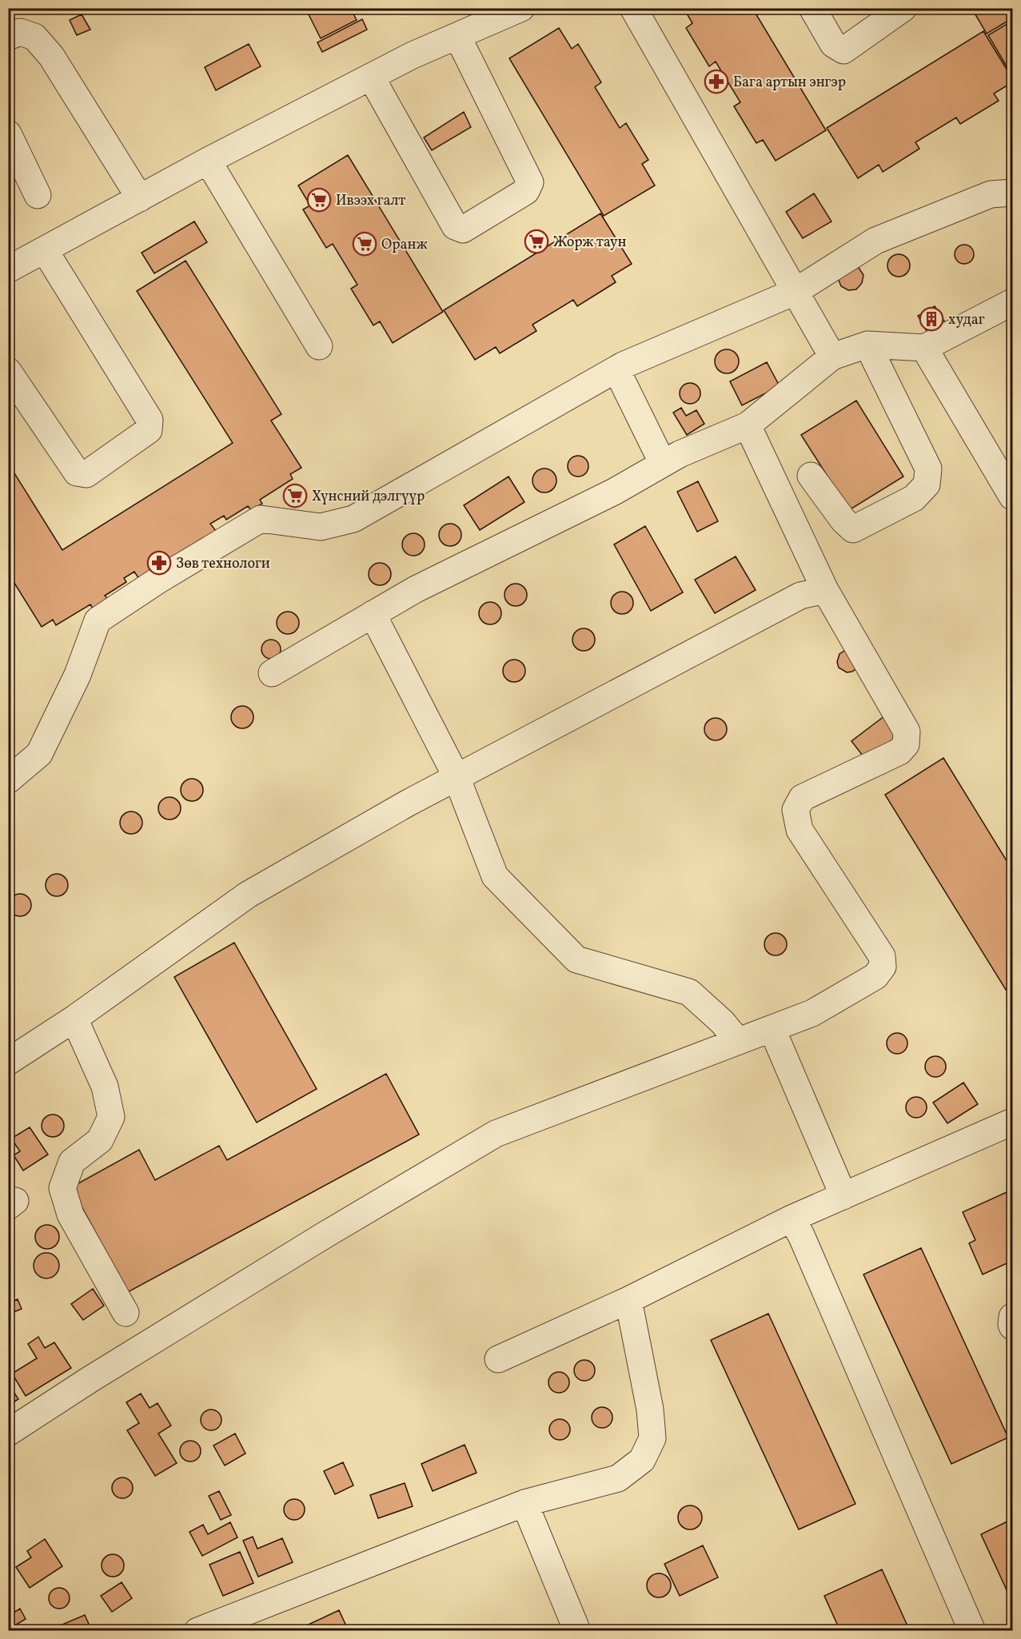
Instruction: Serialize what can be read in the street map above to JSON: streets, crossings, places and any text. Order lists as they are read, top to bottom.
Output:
{
  "places": {
    "pharmacy": ["Бага артын энгэр", "Зөв технологи"],
    "supermarket": [
      "Ивээх галт",
      "Жорж таун",
      "Оранж",
      "Хүнсний дэлгүүр"
    ],
    "building": ["худаг"]
  }
}
